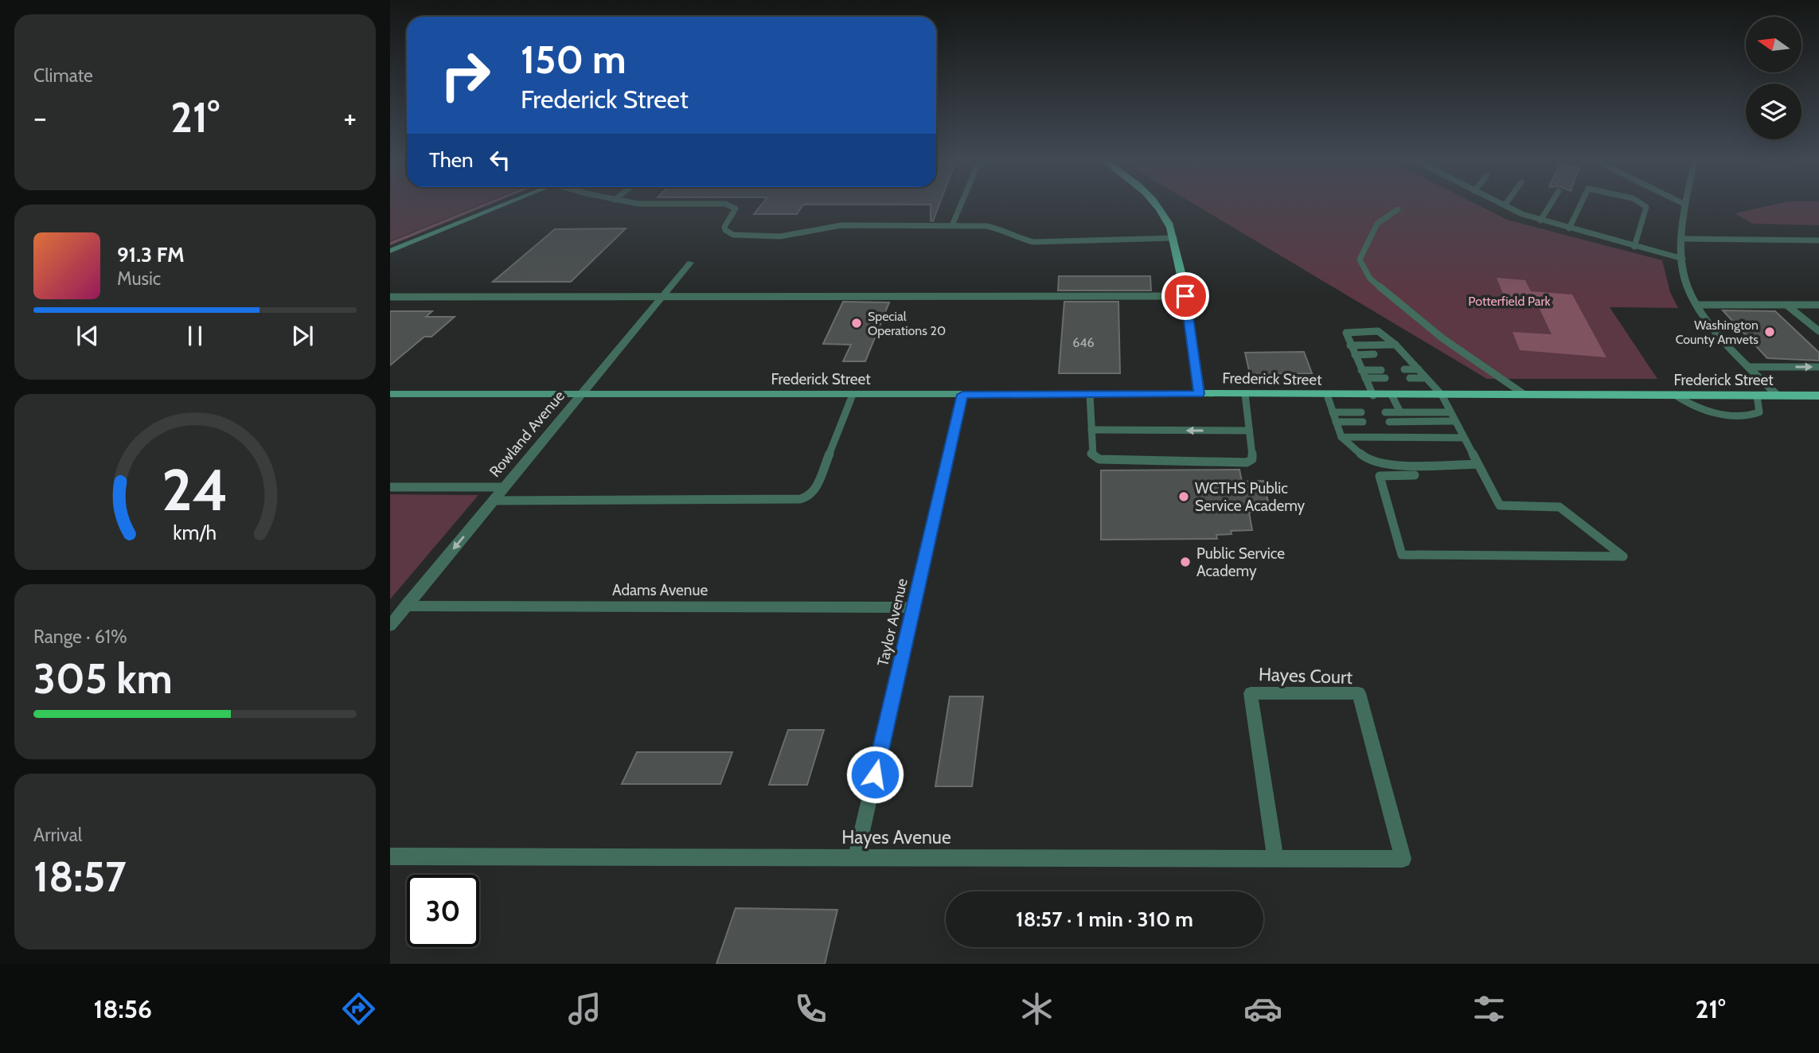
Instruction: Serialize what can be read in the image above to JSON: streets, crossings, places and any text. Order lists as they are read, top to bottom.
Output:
{
  "streets": {
    "main road": ["Frederick Street"],
    "street": [
      "Rowland Avenue",
      "Adams Avenue",
      "Taylor Avenue",
      "Hayes Court",
      "Hayes Avenue"
    ]
  },
  "crossings": [
    ["Frederick Street", "Rowland Avenue"],
    ["Frederick Street", "Taylor Avenue"],
    ["Rowland Avenue", "Adams Avenue"],
    ["Adams Avenue", "Taylor Avenue"],
    ["Taylor Avenue", "Hayes Avenue"],
    ["Hayes Court", "Hayes Avenue"]
  ],
  "parks": ["Potterfield Park"],
  "places": [
    "Special Operations 20",
    "Washington County Amvets",
    "WCTHS Public Service Academy",
    "Public Service Academy"
  ],
  "house_numbers": ["646"],
  "north": "left",
  "page": {
    "tile": [
      "Climate",
      ["Range · 61%", "305 km"],
      ["Arrival", "18:57"]
    ],
    "turn": ["150 m", "Frederick Street"],
    "heat": ["−", "21°", "+"],
    "then": "Then",
    "song": ["91.3 FM", "Music"],
    "limit": "30",
    "trip": "18:57 · 1 min · 310 m",
    "tabs": ["18:56", "21°"],
    "gauge": ["24", "km/h"]
  }
}
